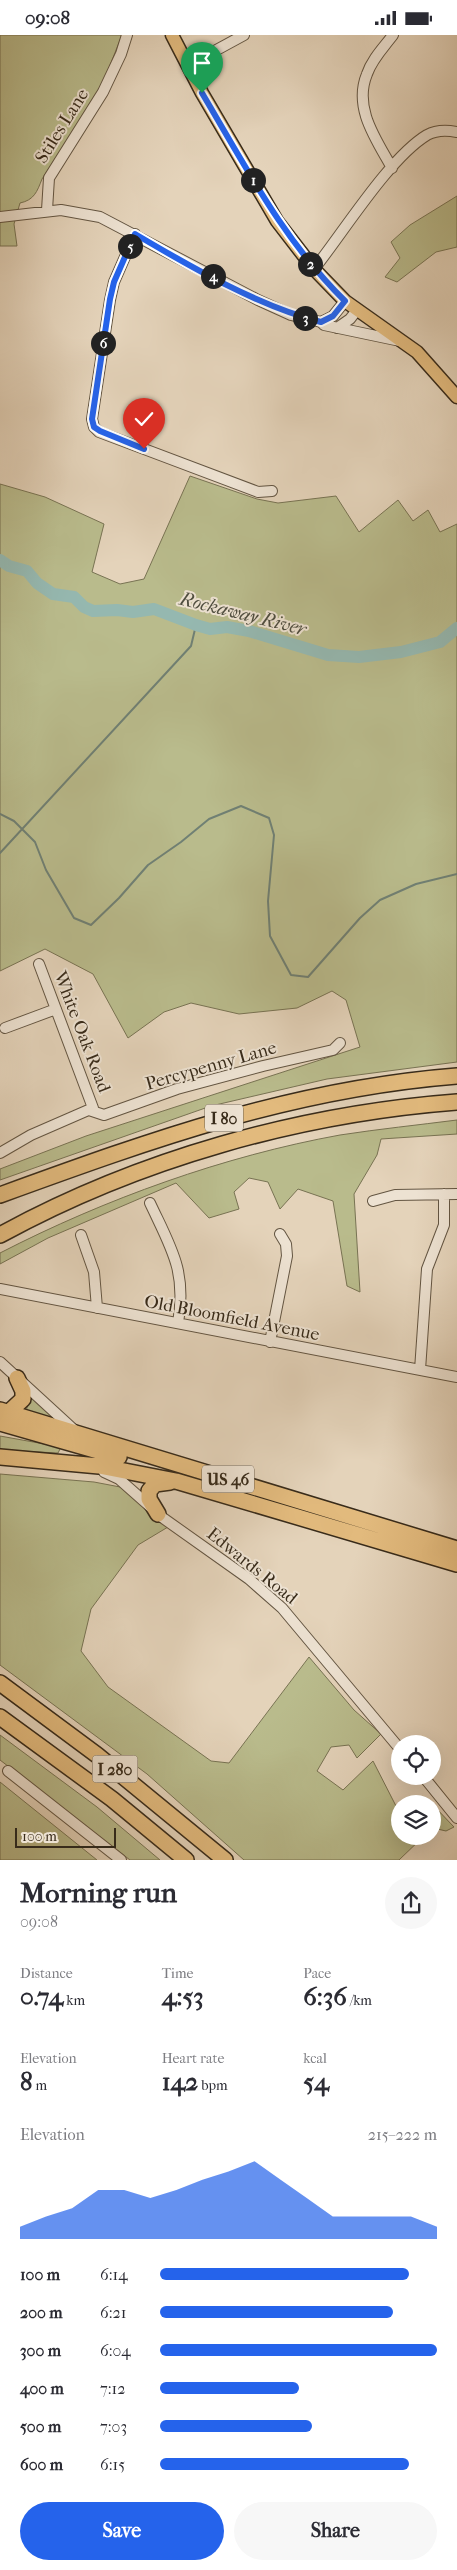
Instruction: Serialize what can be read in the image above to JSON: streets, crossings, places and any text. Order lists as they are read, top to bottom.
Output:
{
  "streets": {
    "highway": ["I 80", "US 46", "I 280"],
    "street": [
      "Stiles Lane",
      "White Oak Road",
      "Percypenny Lane",
      "Old Bloomfield Avenue",
      "Edwards Road"
    ]
  },
  "crossings": [
    ["White Oak Road", "Percypenny Lane"],
    ["US 46", "Edwards Road"]
  ],
  "water": ["Rockaway River"],
  "scale_bar": "100 m",
  "page": {
    "status": "09:08",
    "pins": [
      "1",
      "5",
      "2",
      "4",
      "3",
      "6"
    ],
    "scale": "100 m",
    "heading": ["Morning run", "09:08"],
    "stats": [
      ["Distance", "0.74 km"],
      ["Time", "4:53"],
      ["Pace", "6:36 /km"],
      ["Elevation", "8 m"],
      ["Heart rate", "142 bpm"],
      ["kcal", "54"]
    ],
    "chart": ["Elevation", "215–222 m"],
    "list": [
      {
        "name": "100 m",
        "note": "6:14"
      },
      {
        "name": "200 m",
        "note": "6:21"
      },
      {
        "name": "300 m",
        "note": "6:04"
      },
      {
        "name": "400 m",
        "note": "7:12"
      },
      {
        "name": "500 m",
        "note": "7:03"
      },
      {
        "name": "600 m",
        "note": "6:15"
      }
    ],
    "buttons": ["Save", "Share"]
  }
}
